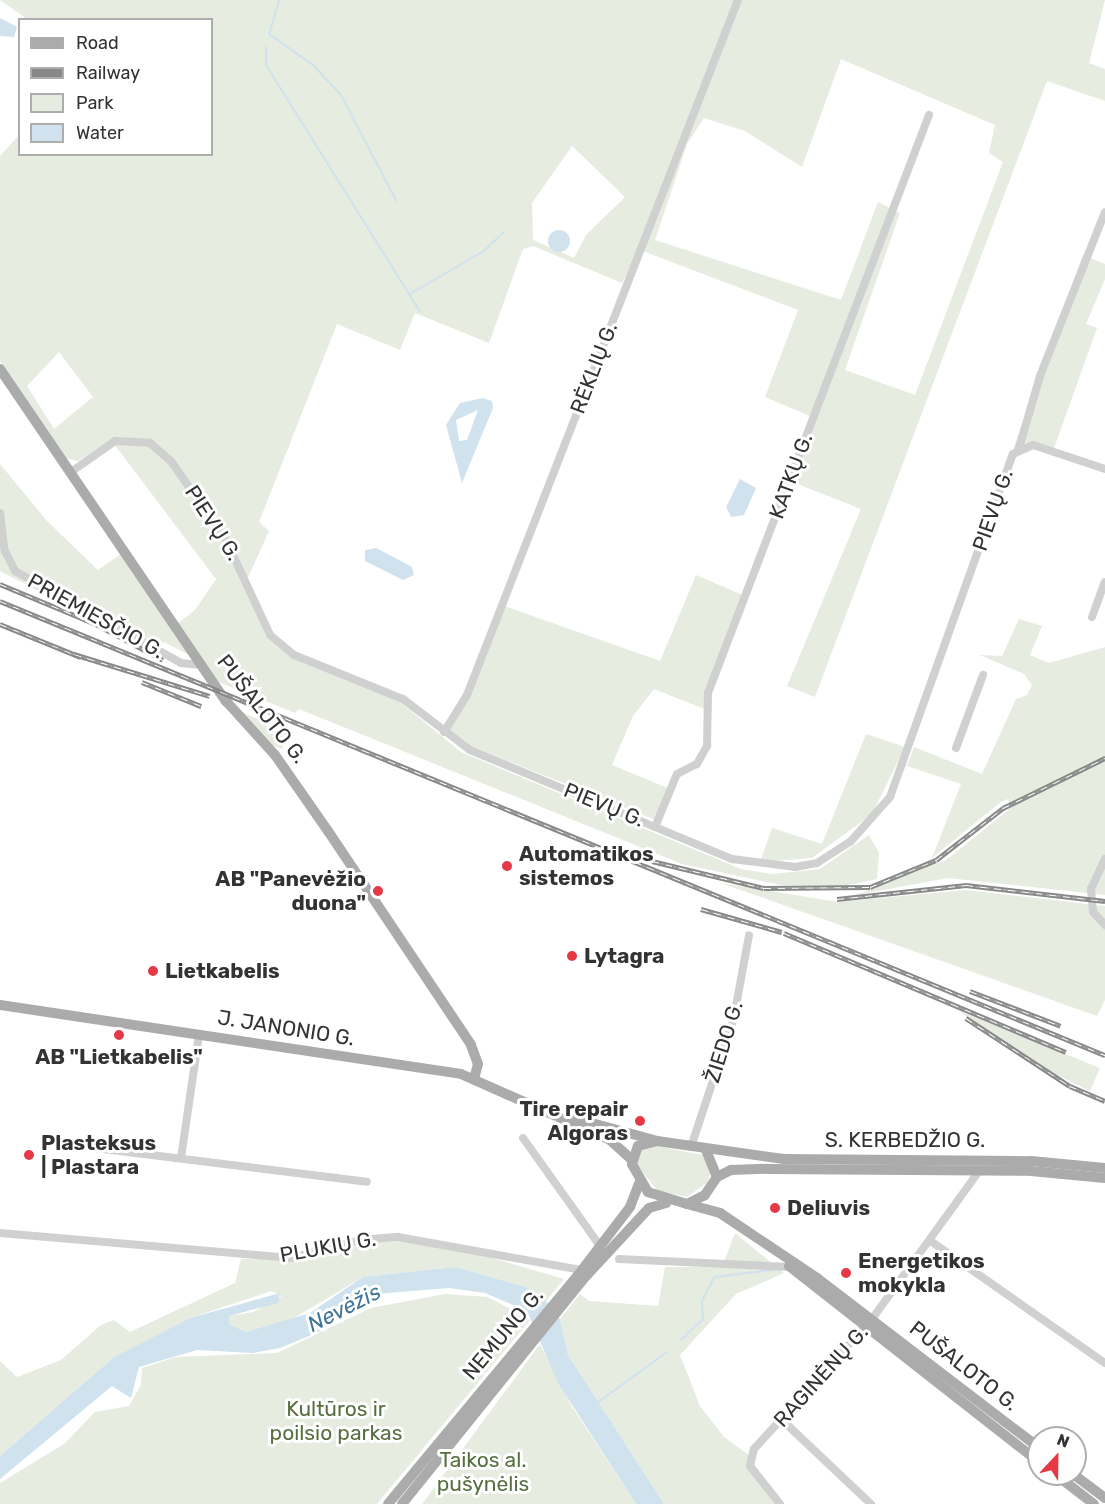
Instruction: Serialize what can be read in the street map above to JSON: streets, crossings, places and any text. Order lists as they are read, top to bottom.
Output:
{
  "streets": {
    "main road": [
      "PUŠALOTO G.",
      "J. JANONIO G.",
      "S. KERBEDŽIO G.",
      "NEMUNO G."
    ],
    "street": [
      "RĖKLIŲ G.",
      "KATKŲ G.",
      "PIEVŲ G.",
      "PRIEMIESČIO G.",
      "ŽIEDO G.",
      "PLUKIŲ G.",
      "RAGINĖNŲ G."
    ]
  },
  "crossings": [
    ["RĖKLIŲ G.", "PIEVŲ G."],
    ["KATKŲ G.", "PIEVŲ G."],
    ["PIEVŲ G.", "PUŠALOTO G."],
    ["PRIEMIESČIO G.", "PUŠALOTO G."],
    ["PUŠALOTO G.", "J. JANONIO G."],
    ["PUŠALOTO G.", "ŽIEDO G."],
    ["PUŠALOTO G.", "S. KERBEDŽIO G."],
    ["PUŠALOTO G.", "NEMUNO G."],
    ["PUŠALOTO G.", "RAGINĖNŲ G."],
    ["J. JANONIO G.", "ŽIEDO G."],
    ["J. JANONIO G.", "S. KERBEDŽIO G."],
    ["J. JANONIO G.", "NEMUNO G."],
    ["ŽIEDO G.", "S. KERBEDŽIO G."],
    ["ŽIEDO G.", "NEMUNO G."],
    ["S. KERBEDŽIO G.", "NEMUNO G."],
    ["S. KERBEDŽIO G.", "RAGINĖNŲ G."],
    ["PLUKIŲ G.", "NEMUNO G."]
  ],
  "water": ["Nevėžis"],
  "parks": ["Kultūros ir poilsio parkas", "Taikos al. pušynėlis"],
  "places": [
    "Automatikos sistemos",
    "AB \"Panevėžio duona\"",
    "Lytagra",
    "Lietkabelis",
    "AB \"Lietkabelis\"",
    "Tire repair Algoras",
    "Plasteksus | Plastara",
    "Deliuvis",
    "Energetikos mokykla"
  ],
  "legend": [
    "Road",
    "Railway",
    "Park",
    "Water"
  ],
  "north": "top"
}
